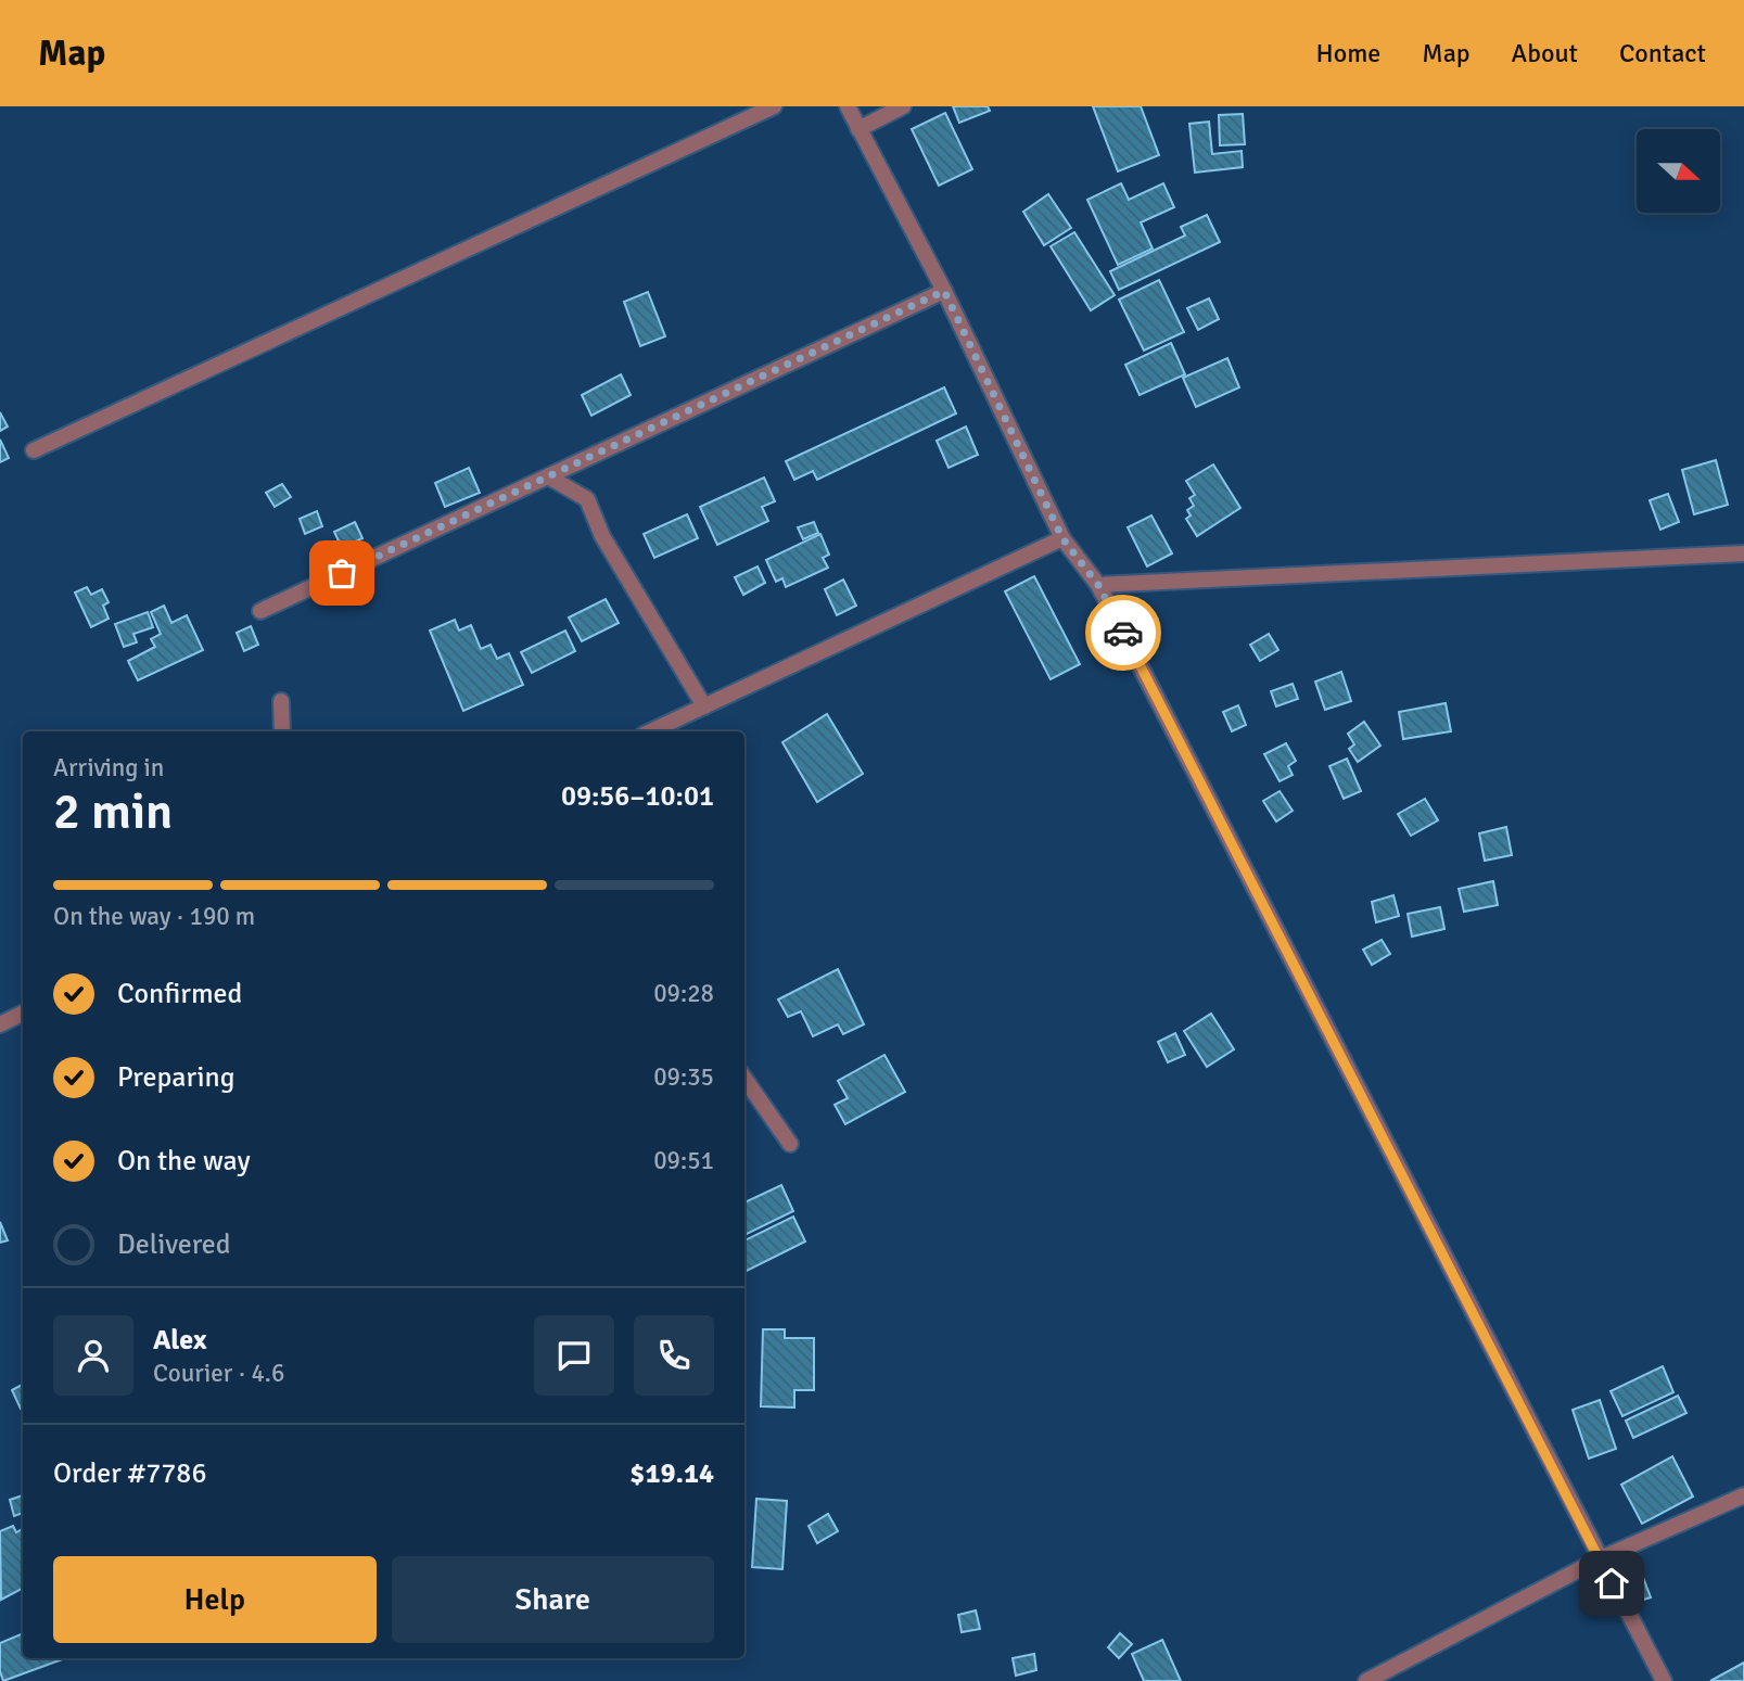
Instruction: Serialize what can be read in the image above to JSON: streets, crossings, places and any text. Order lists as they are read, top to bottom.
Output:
{
  "north": "right",
  "page": {
    "header": "Map",
    "nav": [
      "Home",
      "Map",
      "About",
      "Contact"
    ],
    "heading": ["2 min", "Arriving in", "09:56–10:01"],
    "panel": [
      "Alex",
      "Courier · 4.6",
      "Order #7786",
      "$19.14"
    ],
    "bar": "On the way · 190 m",
    "list": [
      ["Confirmed", "09:28"],
      ["Preparing", "09:35"],
      ["On the way", "09:51"],
      "Delivered"
    ],
    "buttons": ["Help", "Share"]
  }
}
